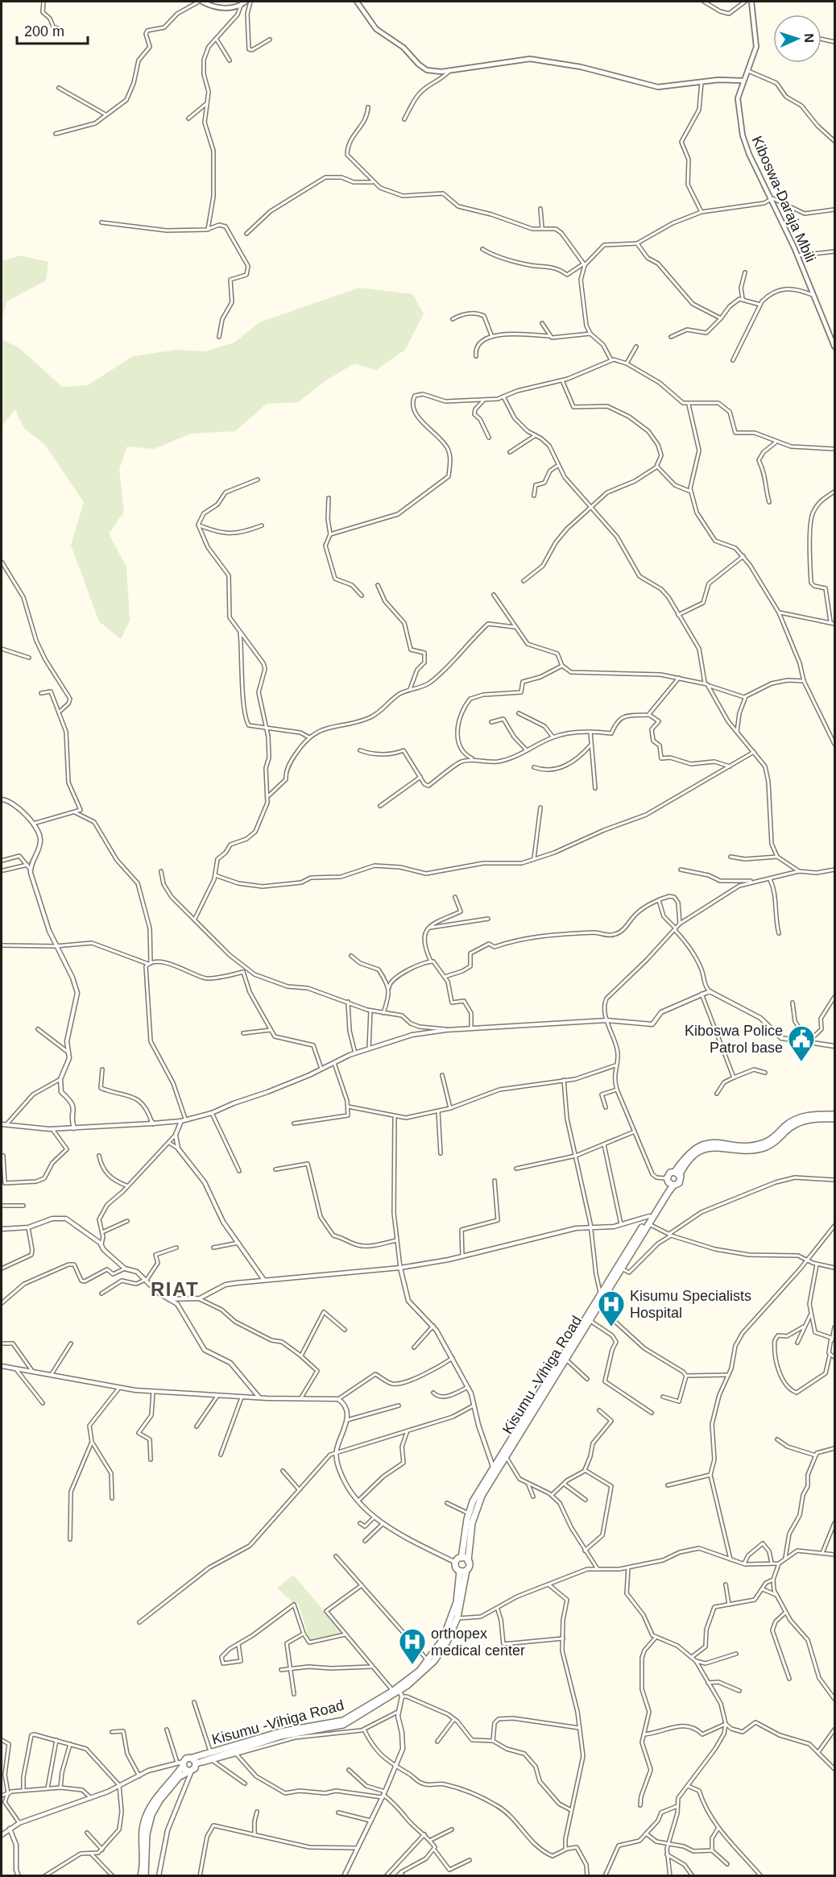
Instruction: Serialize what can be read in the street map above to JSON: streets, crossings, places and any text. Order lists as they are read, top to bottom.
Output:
{
  "streets": {
    "highway": ["Kisumu -Vihiga Road"],
    "main road": ["Kiboswa-Daraja Mbili"]
  },
  "districts": ["RIAT"],
  "places": {
    "public building": ["Kiboswa Police Patrol base"],
    "hospital": ["Kisumu Specialists Hospital", "orthopex medical center"]
  },
  "scale_bar": "200 m",
  "north": "right"
}
